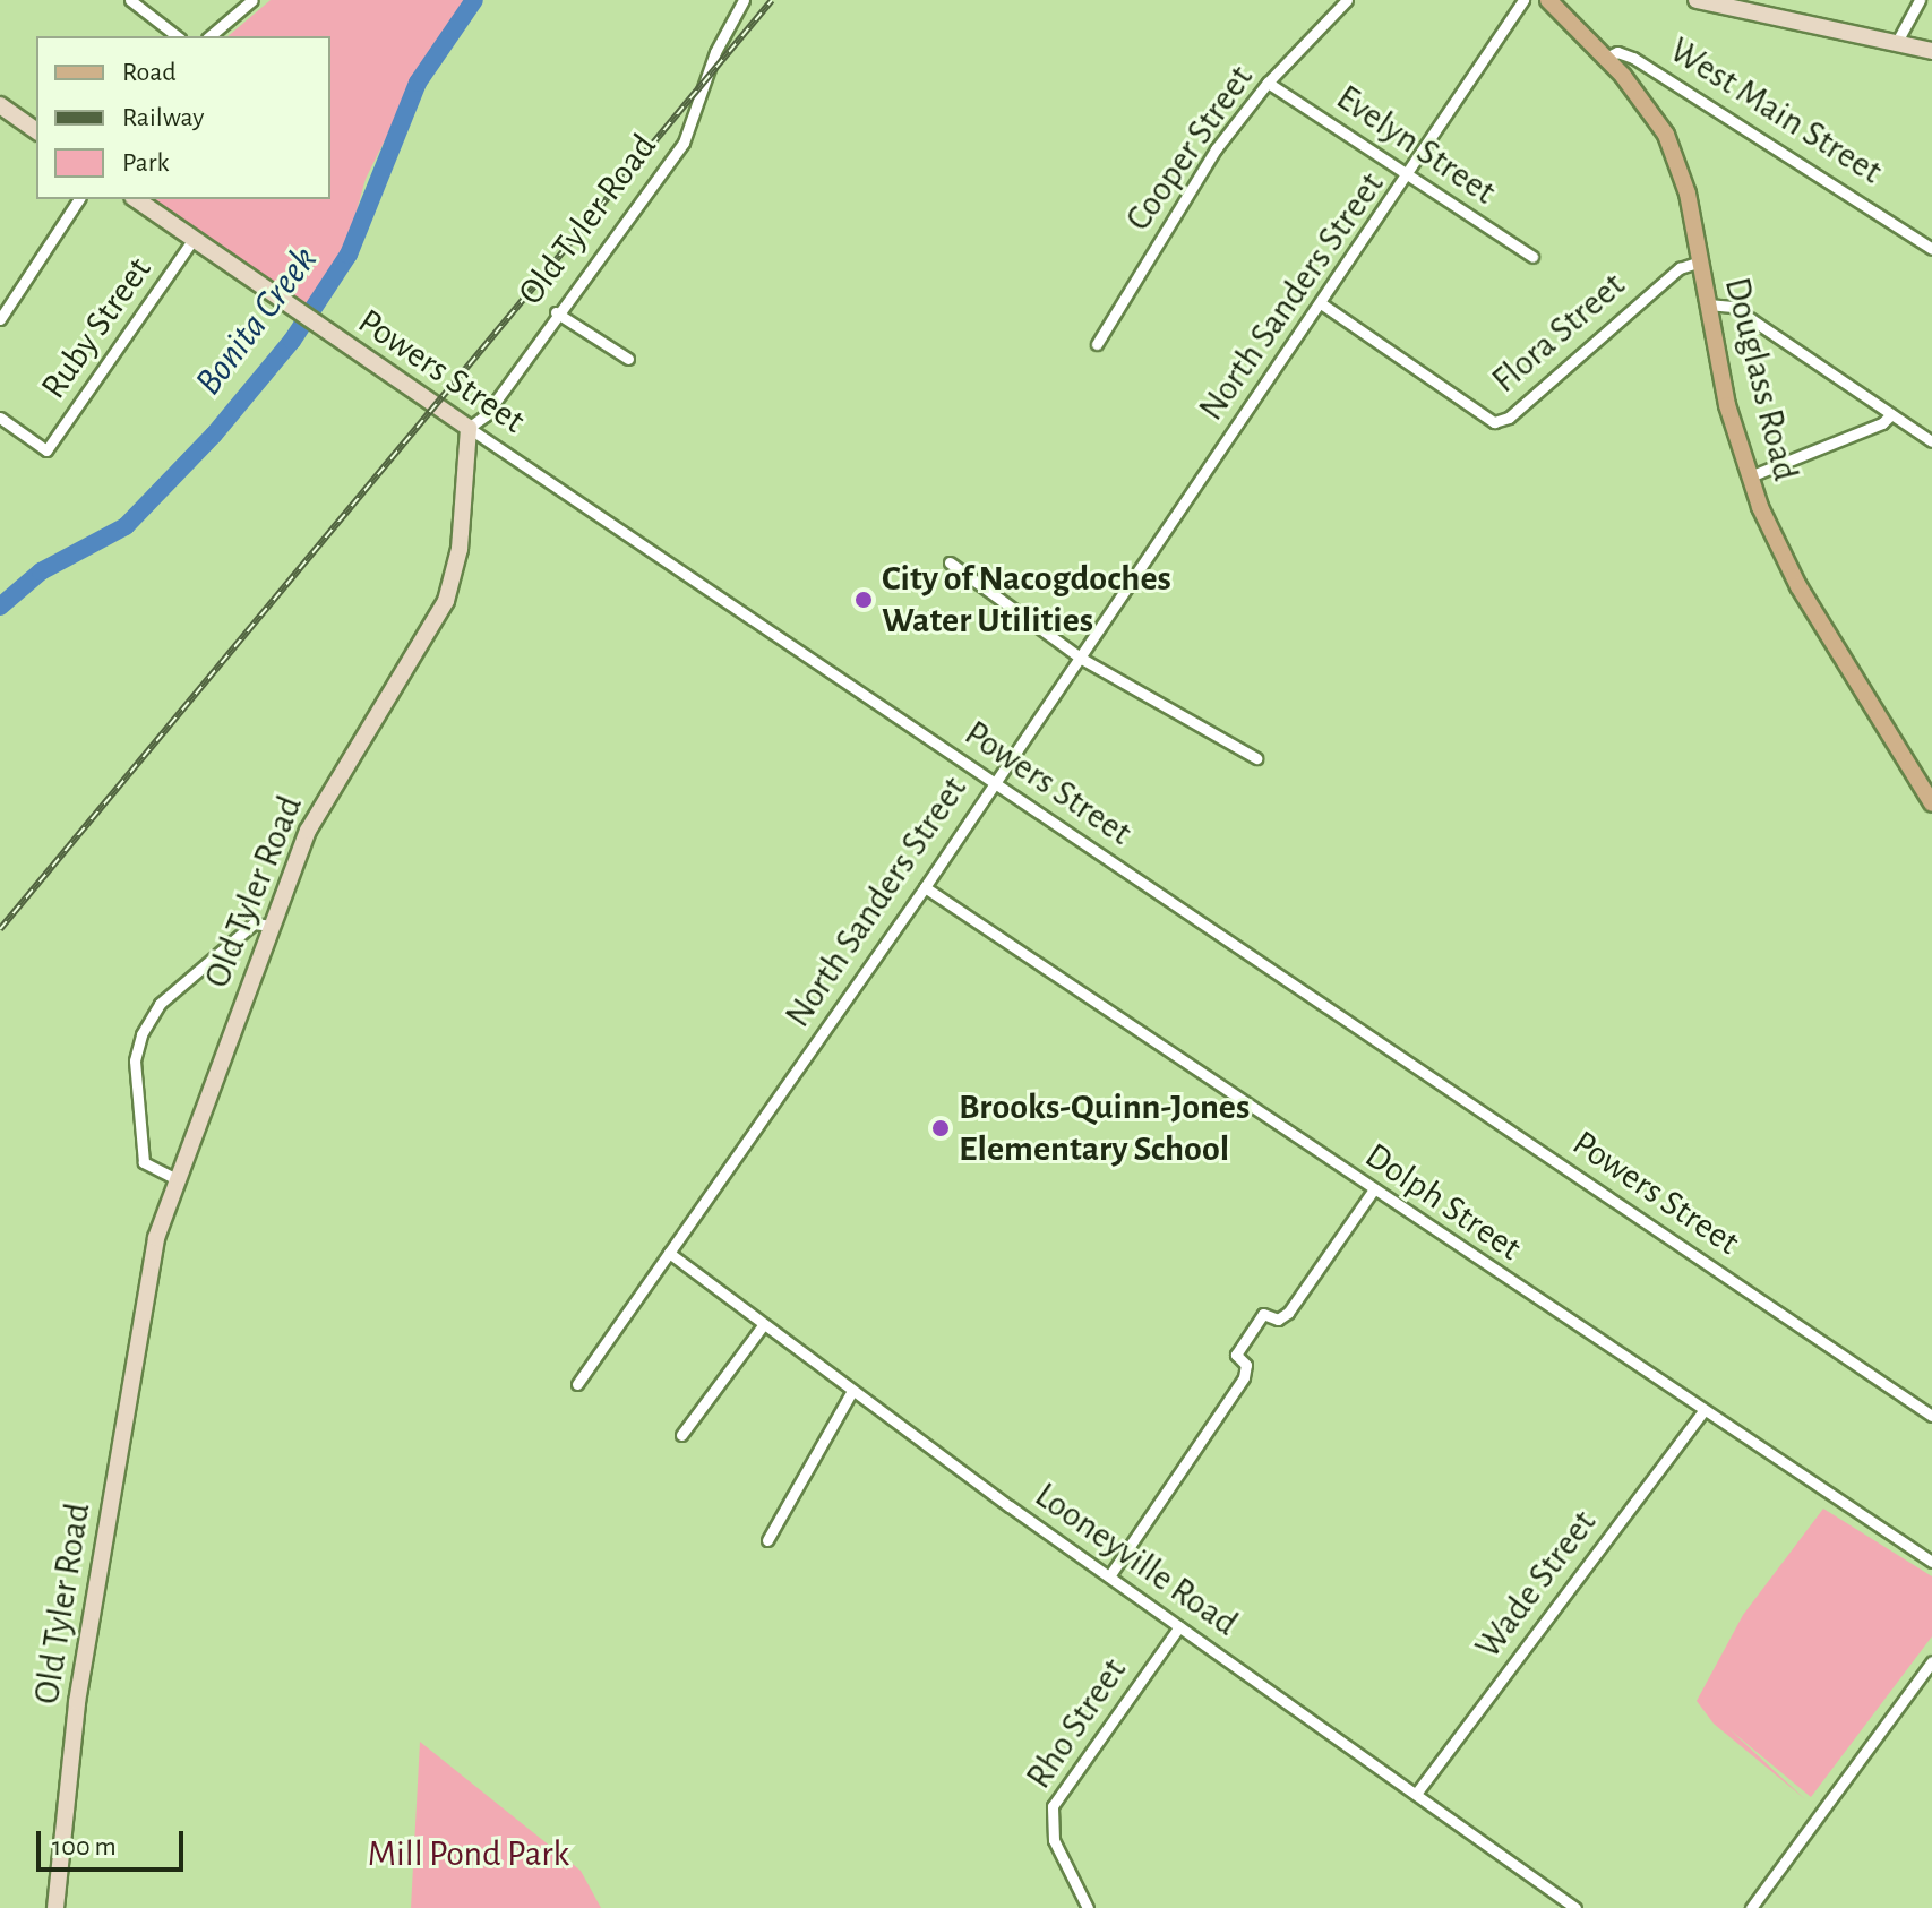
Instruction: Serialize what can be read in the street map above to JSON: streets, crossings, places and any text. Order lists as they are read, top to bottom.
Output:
{
  "streets": {
    "main road": ["Douglass Road"],
    "street": [
      "West Main Street",
      "Evelyn Street",
      "Cooper Street",
      "Old Tyler Road",
      "North Sanders Street",
      "Ruby Street",
      "Flora Street",
      "Powers Street",
      "Dolph Street",
      "Looneyville Road",
      "Wade Street",
      "Rho Street"
    ]
  },
  "crossings": [
    ["West Main Street", "Douglass Road"],
    ["Evelyn Street", "Cooper Street"],
    ["Evelyn Street", "North Sanders Street"],
    ["Old Tyler Road", "Powers Street"],
    ["North Sanders Street", "Flora Street"],
    ["North Sanders Street", "Powers Street"],
    ["North Sanders Street", "Dolph Street"],
    ["North Sanders Street", "Looneyville Road"],
    ["Ruby Street", "Powers Street"],
    ["Flora Street", "Douglass Road"],
    ["Dolph Street", "Wade Street"],
    ["Looneyville Road", "Wade Street"],
    ["Looneyville Road", "Rho Street"]
  ],
  "water": ["Bonita Creek"],
  "parks": ["Mill Pond Park"],
  "places": ["City of Nacogdoches Water Utilities", "Brooks-Quinn-Jones Elementary School"],
  "legend": ["Road", "Railway", "Park"],
  "scale_bar": "100 m"
}
